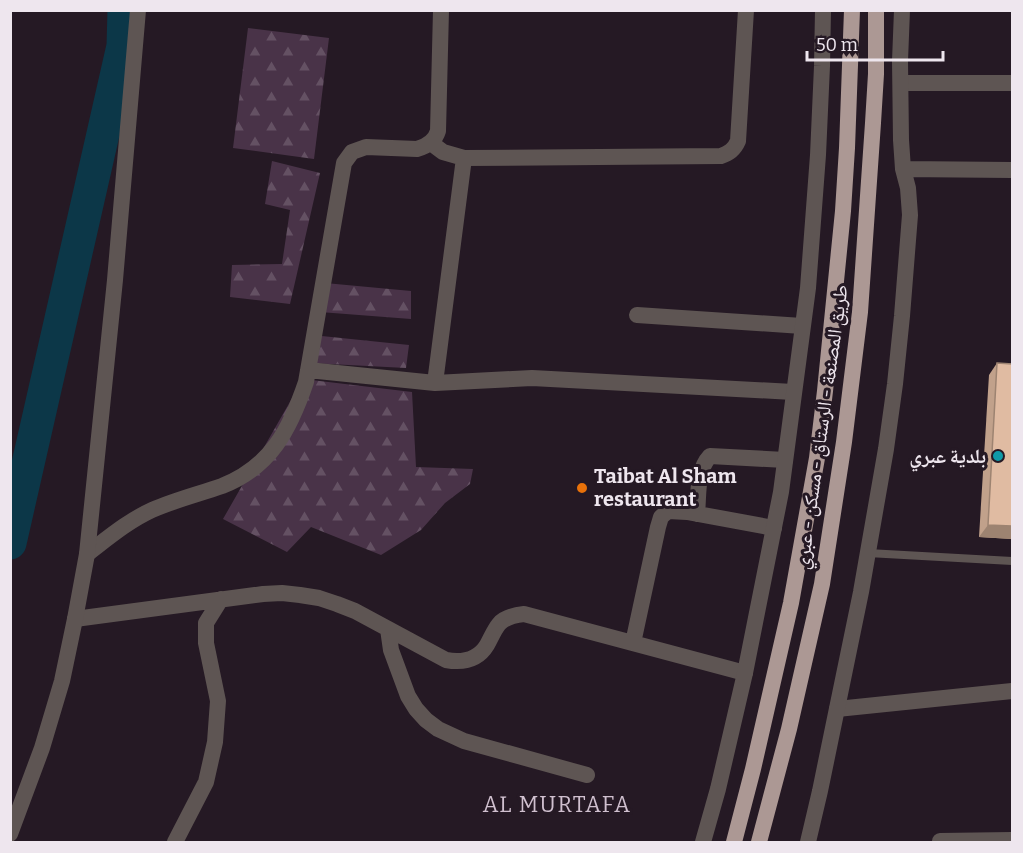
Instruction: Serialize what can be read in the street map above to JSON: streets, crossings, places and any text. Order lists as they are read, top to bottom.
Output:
{
  "streets": {
    "highway": ["طريق المصنعة - الرستاق - مسكن - عبري"]
  },
  "districts": ["AL MURTAFA"],
  "places": ["بلدية عبري", "Taibat Al Sham restaurant"],
  "scale_bar": "50 m"
}
